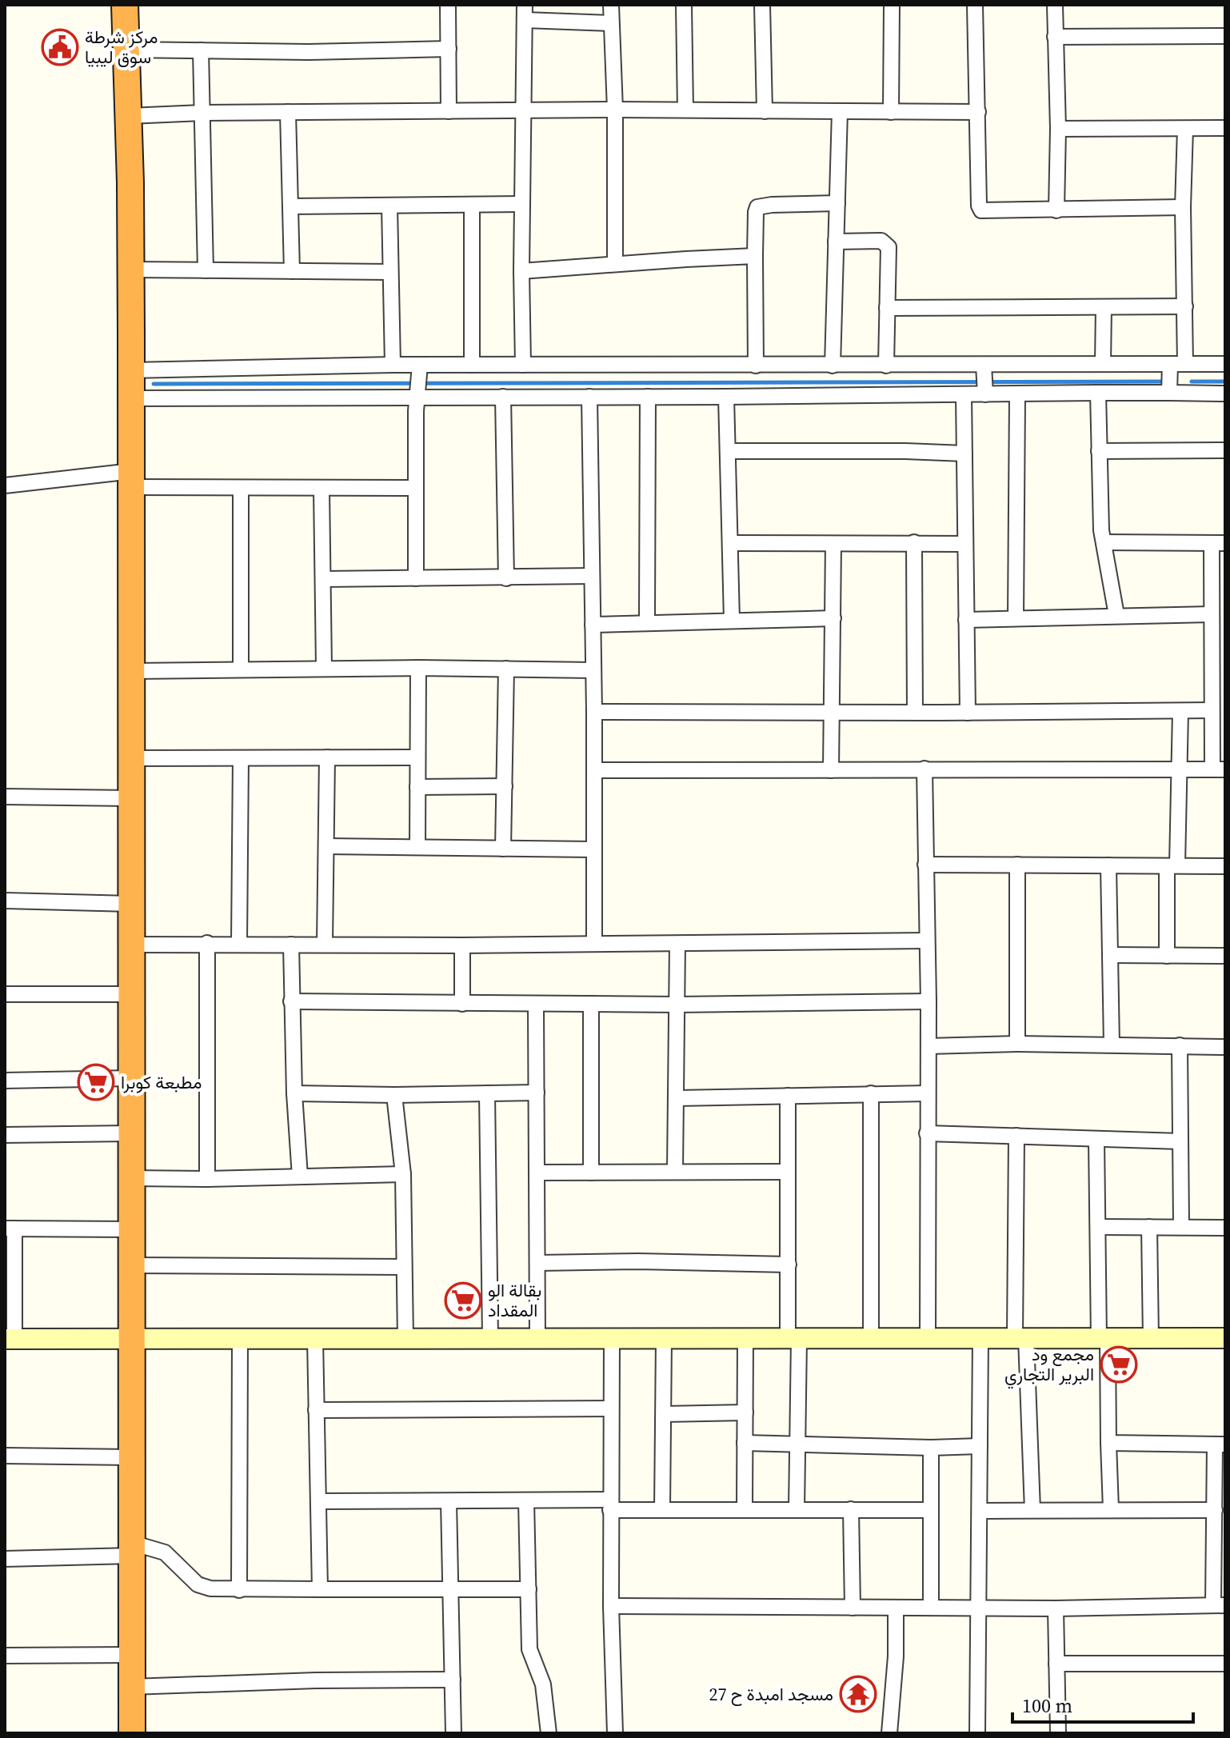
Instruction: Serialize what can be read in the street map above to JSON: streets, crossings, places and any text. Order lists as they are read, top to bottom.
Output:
{
  "places": {
    "public building": ["مركز شرطة سوق ليبيا"],
    "supermarket": ["مطبعة كوبرا", "بقالة الو المقداد", "مجمع ود البرير التجاري"],
    "temple": ["مسجد امبدة ح 27"]
  },
  "scale_bar": "100 m"
}
